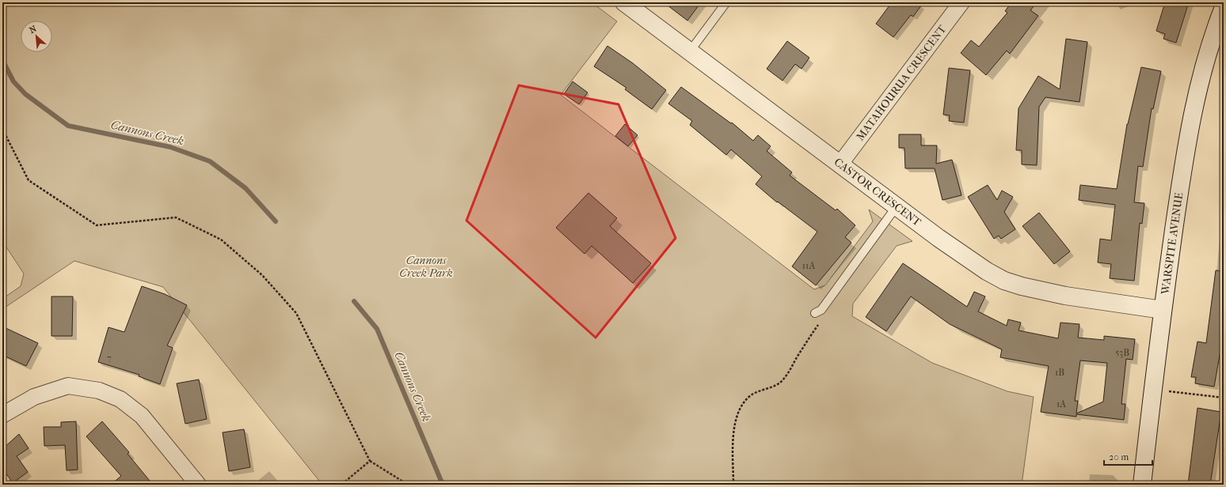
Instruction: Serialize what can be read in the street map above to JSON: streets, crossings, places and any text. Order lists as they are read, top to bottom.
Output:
{
  "streets": {
    "street": ["MATAHOURUA CRESCENT", "CASTOR CRESCENT", "WARSPITE AVENUE"]
  },
  "crossings": [
    ["MATAHOURUA CRESCENT", "CASTOR CRESCENT"],
    ["CASTOR CRESCENT", "WARSPITE AVENUE"]
  ],
  "water": ["Cannons Creek"],
  "parks": ["Cannons Creek Park"],
  "house_numbers": [
    "11A",
    "53B",
    "7",
    "1B",
    "1A"
  ],
  "scale_bar": "20 m",
  "north": "top left"
}
